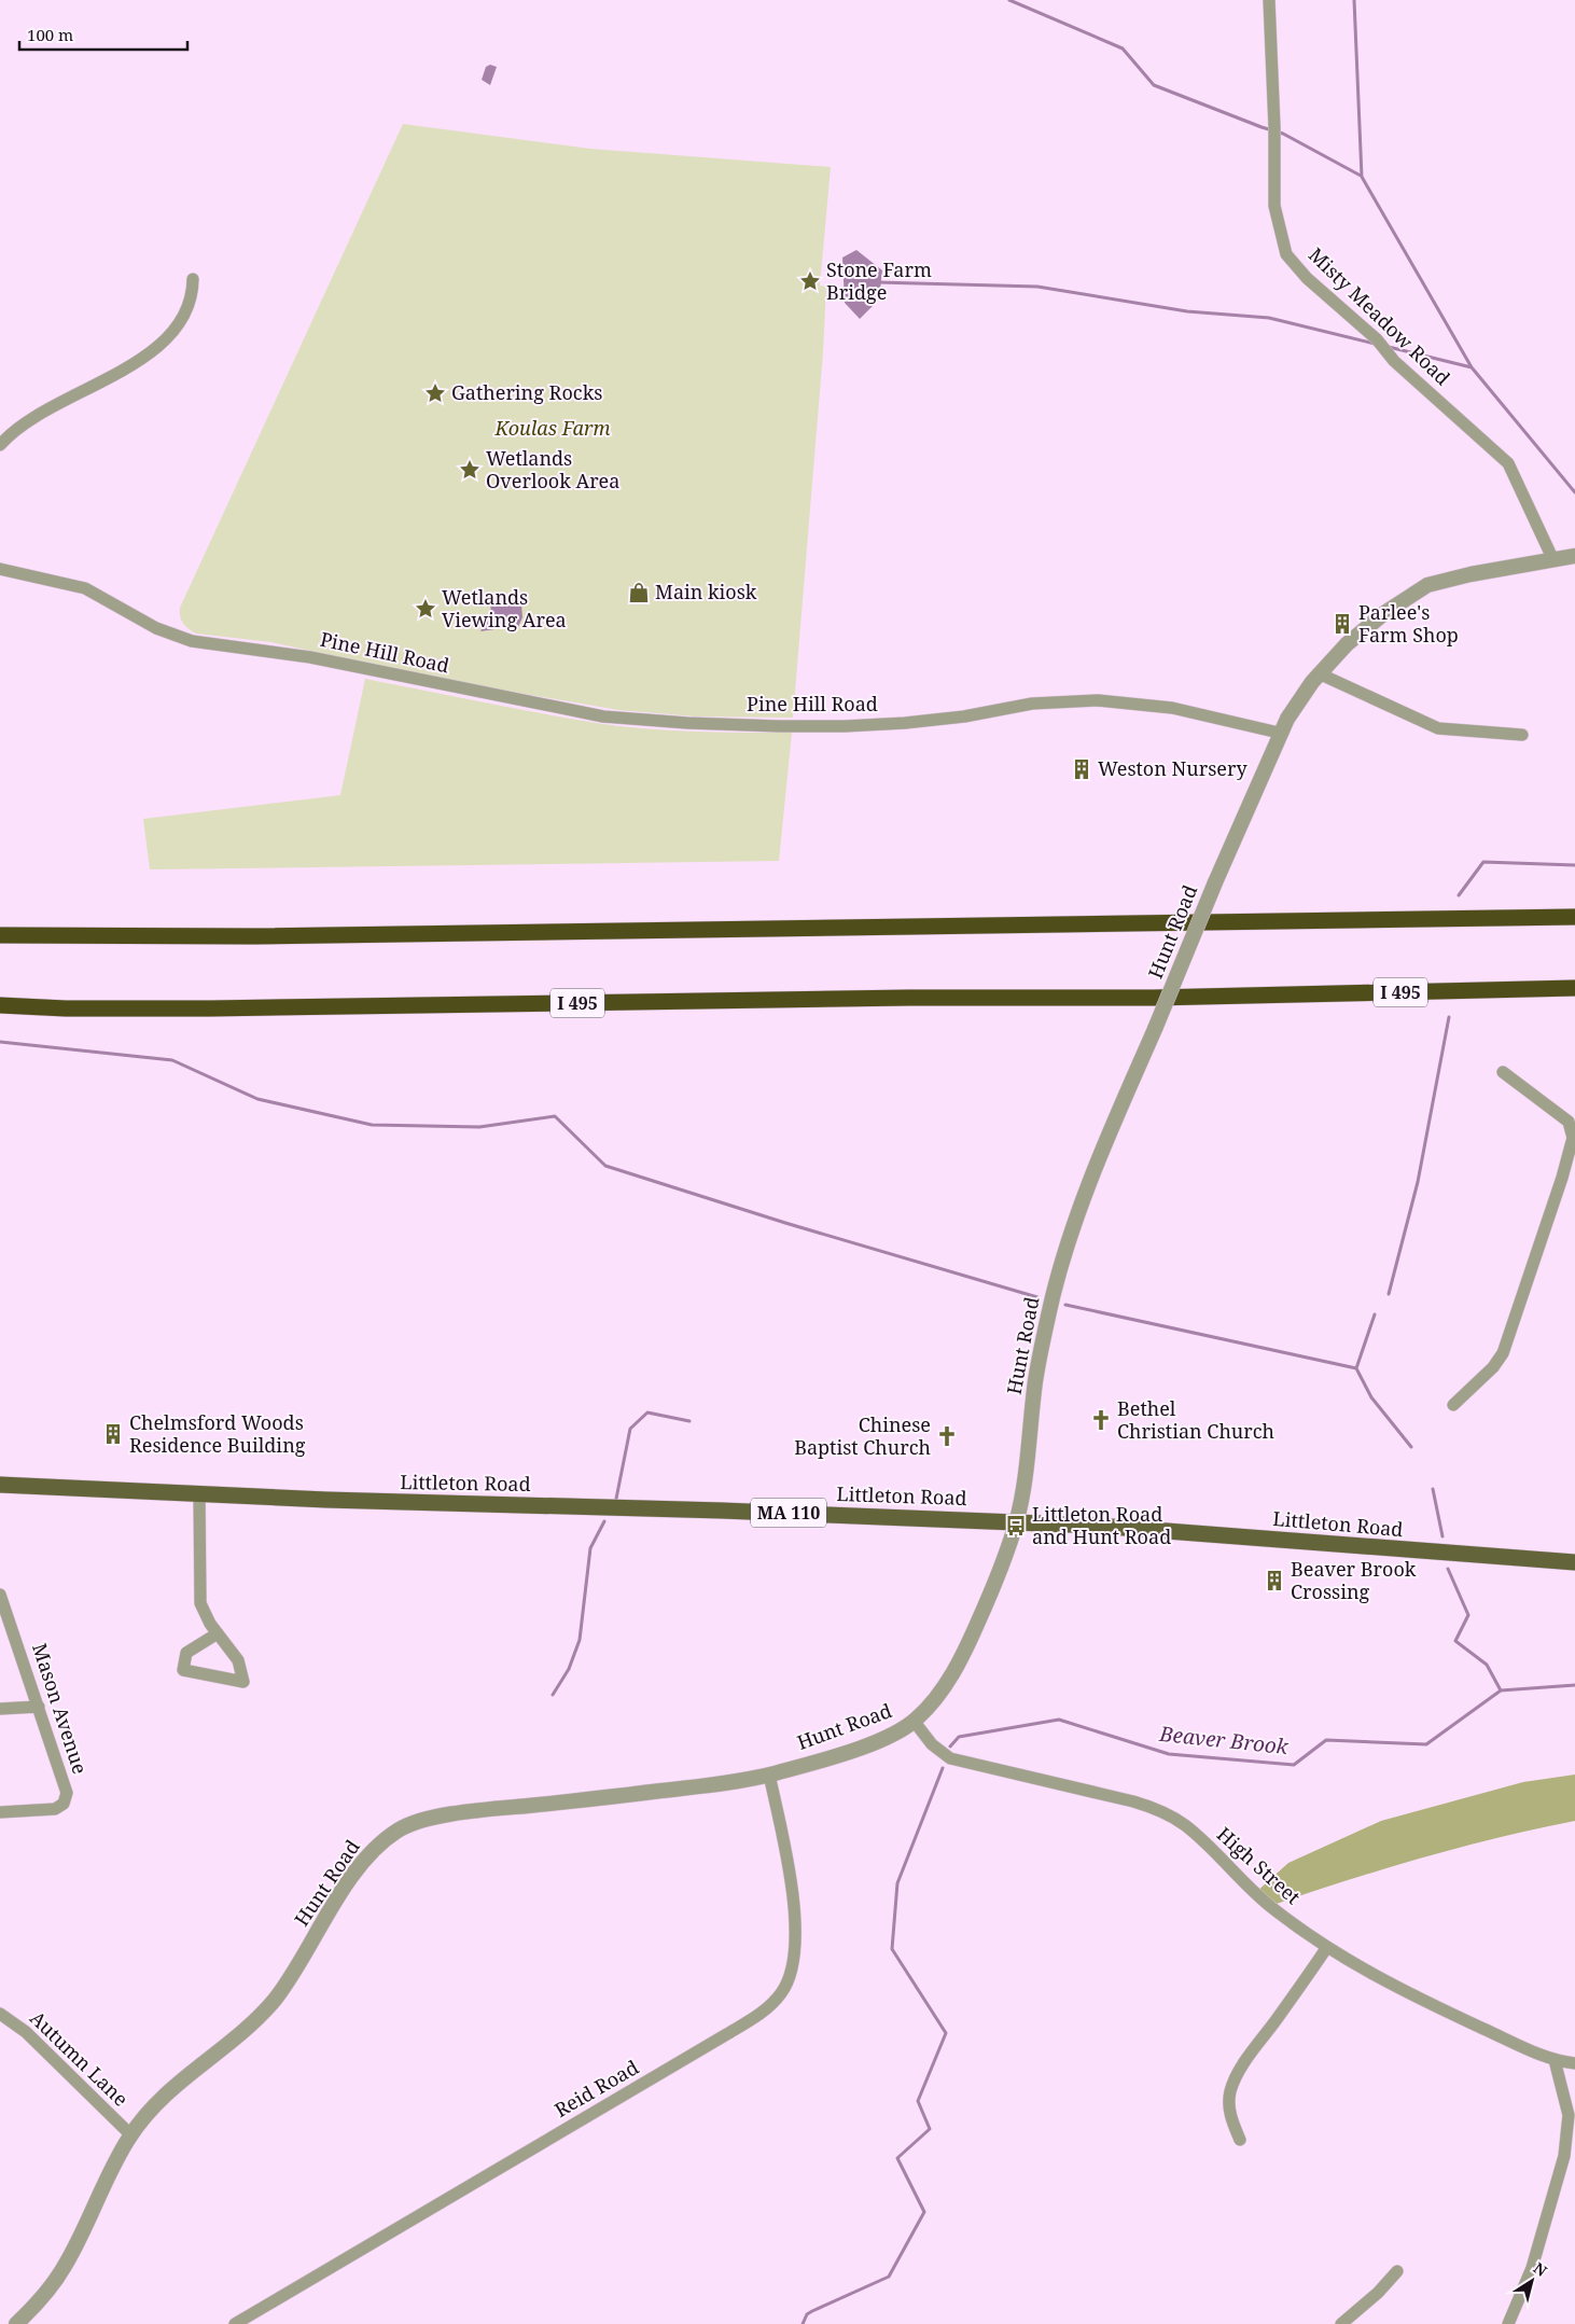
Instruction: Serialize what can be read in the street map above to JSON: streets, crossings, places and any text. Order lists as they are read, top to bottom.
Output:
{
  "streets": {
    "highway": ["I 495"],
    "main road": ["Littleton Road", "MA 110"],
    "street": [
      "Misty Meadow Road",
      "Pine Hill Road",
      "Hunt Road",
      "Mason Avenue",
      "High Street",
      "Autumn Lane",
      "Reid Road"
    ]
  },
  "crossings": [
    ["Pine Hill Road", "Hunt Road"],
    ["Hunt Road", "Littleton Road"],
    ["Hunt Road", "High Street"],
    ["Hunt Road", "Autumn Lane"],
    ["Hunt Road", "Reid Road"]
  ],
  "water": ["Beaver Brook"],
  "parks": ["Koulas Farm"],
  "places": {
    "place": [
      "Stone Farm Bridge",
      "Gathering Rocks",
      "Wetlands Overlook Area",
      "Wetlands Viewing Area"
    ],
    "shop": ["Main kiosk"],
    "building": [
      "Parlee's Farm Shop",
      "Weston Nursery",
      "Chelmsford Woods Residence Building",
      "Beaver Brook Crossing"
    ],
    "church": ["Bethel Christian Church", "Chinese Baptist Church"],
    "bus stop": ["Littleton Road and Hunt Road"]
  },
  "scale_bar": "100 m",
  "north": "top right"
}
